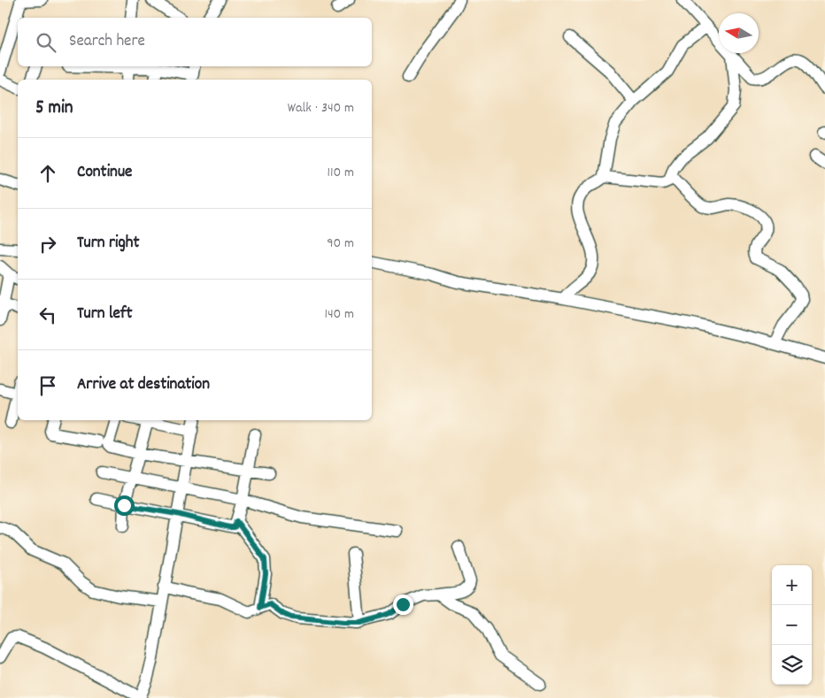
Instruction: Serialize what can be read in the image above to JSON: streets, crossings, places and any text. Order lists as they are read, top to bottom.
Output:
{
  "north": "left",
  "page": {
    "search": "Search here",
    "heading": ["5 min", "Walk · 340 m"],
    "list": [
      ["Continue", "110 m"],
      ["Turn right", "90 m"],
      ["Turn left", "140 m"],
      "Arrive at destination"
    ],
    "map_buttons": ["+", "−"]
  }
}
